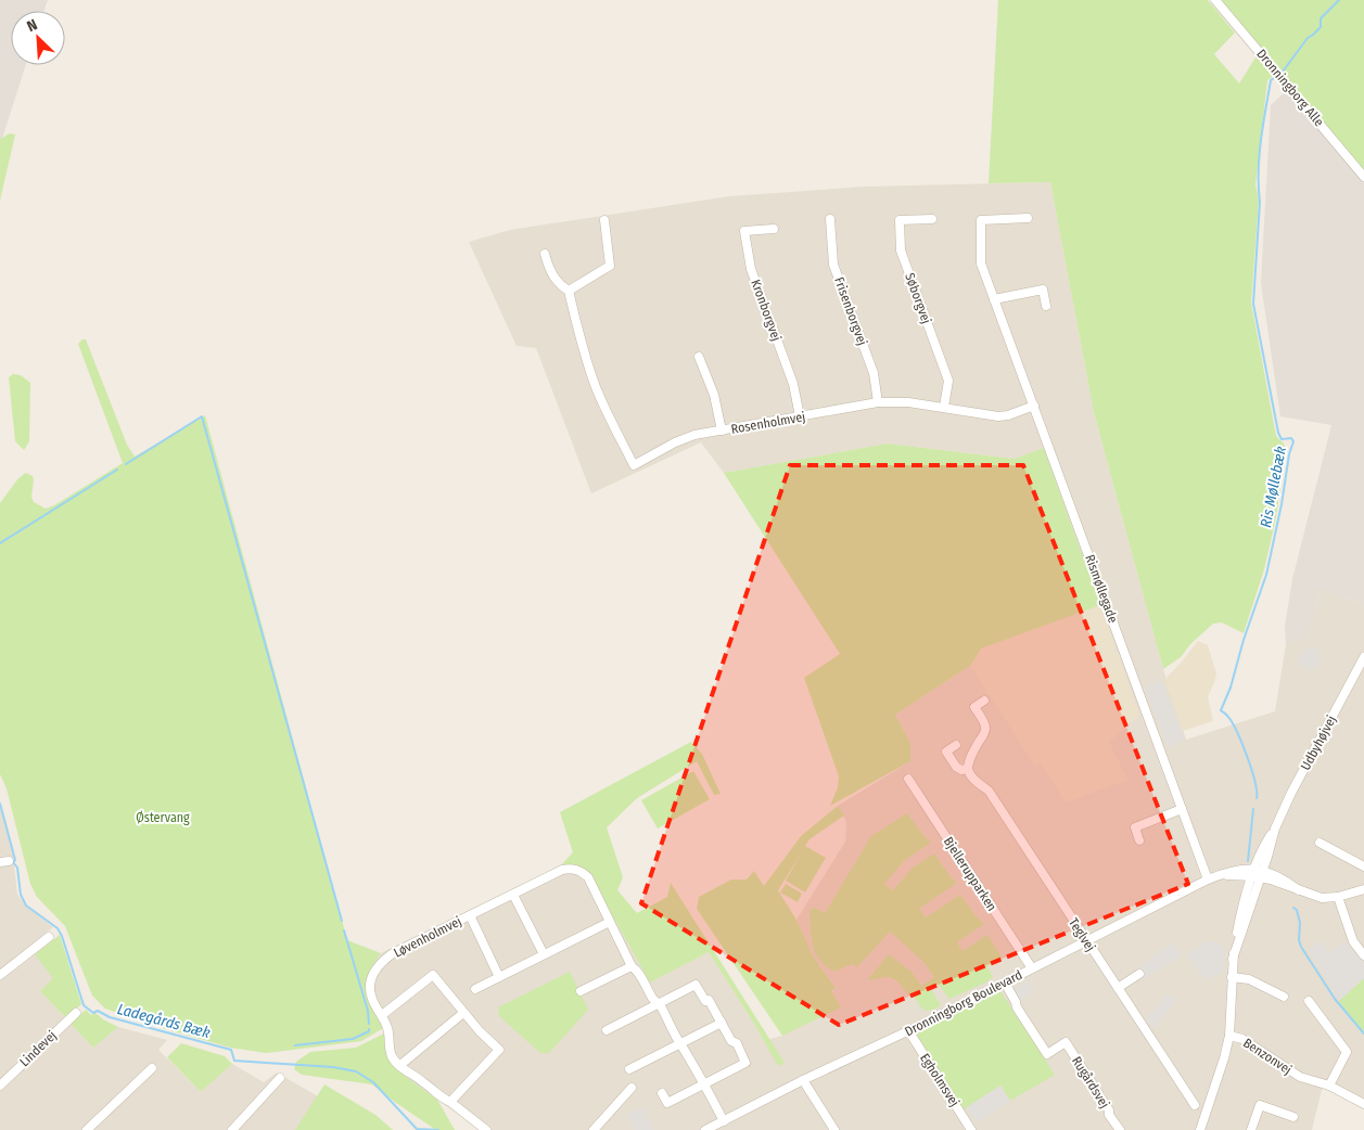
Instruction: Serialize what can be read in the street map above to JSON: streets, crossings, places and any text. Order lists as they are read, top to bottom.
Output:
{
  "streets": {
    "street": [
      "Dronningborg Alle",
      "Søborgvej",
      "Kronborgvej",
      "Frisenborgvej",
      "Rosenholmvej",
      "Rismøllegade",
      "Udbyhøjvej",
      "Bjellerupparken",
      "Teglvej",
      "Løvenholmvej",
      "Dronningborg Boulevard",
      "Lindevej",
      "Benzonvej",
      "Egholmsvej",
      "Rugårdsvej"
    ]
  },
  "crossings": [
    ["Søborgvej", "Rosenholmvej"],
    ["Kronborgvej", "Rosenholmvej"],
    ["Frisenborgvej", "Rosenholmvej"],
    ["Rosenholmvej", "Rismøllegade"],
    ["Rismøllegade", "Dronningborg Boulevard"],
    ["Udbyhøjvej", "Dronningborg Boulevard"],
    ["Udbyhøjvej", "Benzonvej"],
    ["Bjellerupparken", "Dronningborg Boulevard"],
    ["Teglvej", "Dronningborg Boulevard"],
    ["Løvenholmvej", "Dronningborg Boulevard"],
    ["Dronningborg Boulevard", "Egholmsvej"],
    ["Dronningborg Boulevard", "Rugårdsvej"]
  ],
  "water": ["Ris Møllebæk", "Ladegårds Bæk"],
  "parks": ["Østervang"],
  "north": "top left"
}
